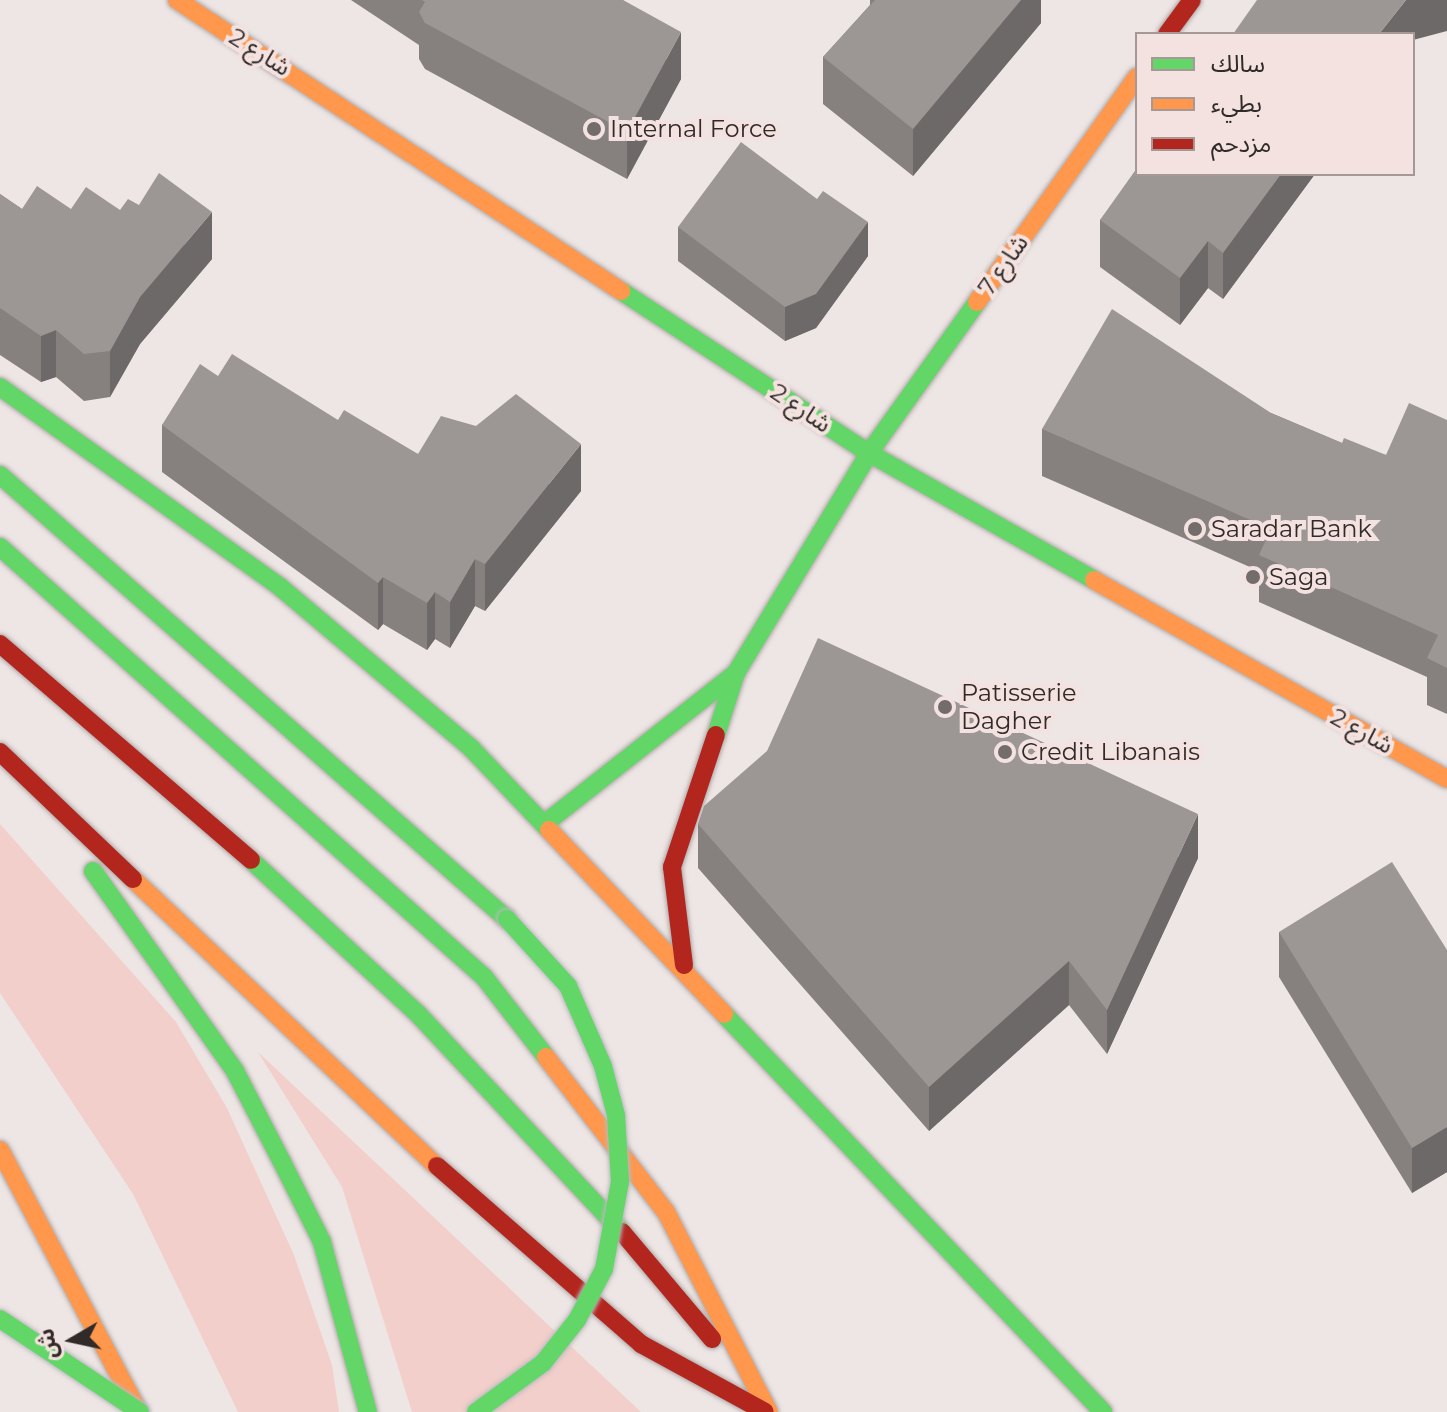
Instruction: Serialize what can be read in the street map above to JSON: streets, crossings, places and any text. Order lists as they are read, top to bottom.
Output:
{
  "streets": {
    "main road": ["شارع 2", "شارع 7"]
  },
  "crossings": [
    ["شارع 2", "شارع 7"]
  ],
  "places": [
    "Internal Force",
    "Saradar Bank",
    "Saga",
    "Patisserie Dagher",
    "Credit Libanais"
  ],
  "legend": ["سالك", "بطيء", "مزدحم"],
  "north": "left"
}
